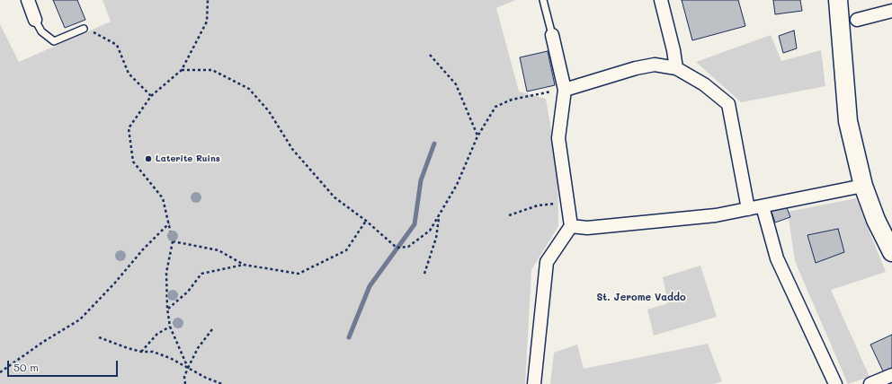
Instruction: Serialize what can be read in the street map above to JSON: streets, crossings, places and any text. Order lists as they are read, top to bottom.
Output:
{
  "districts": ["St. Jerome Vaddo"],
  "places": ["Laterite Ruins"],
  "scale_bar": "50 m"
}
